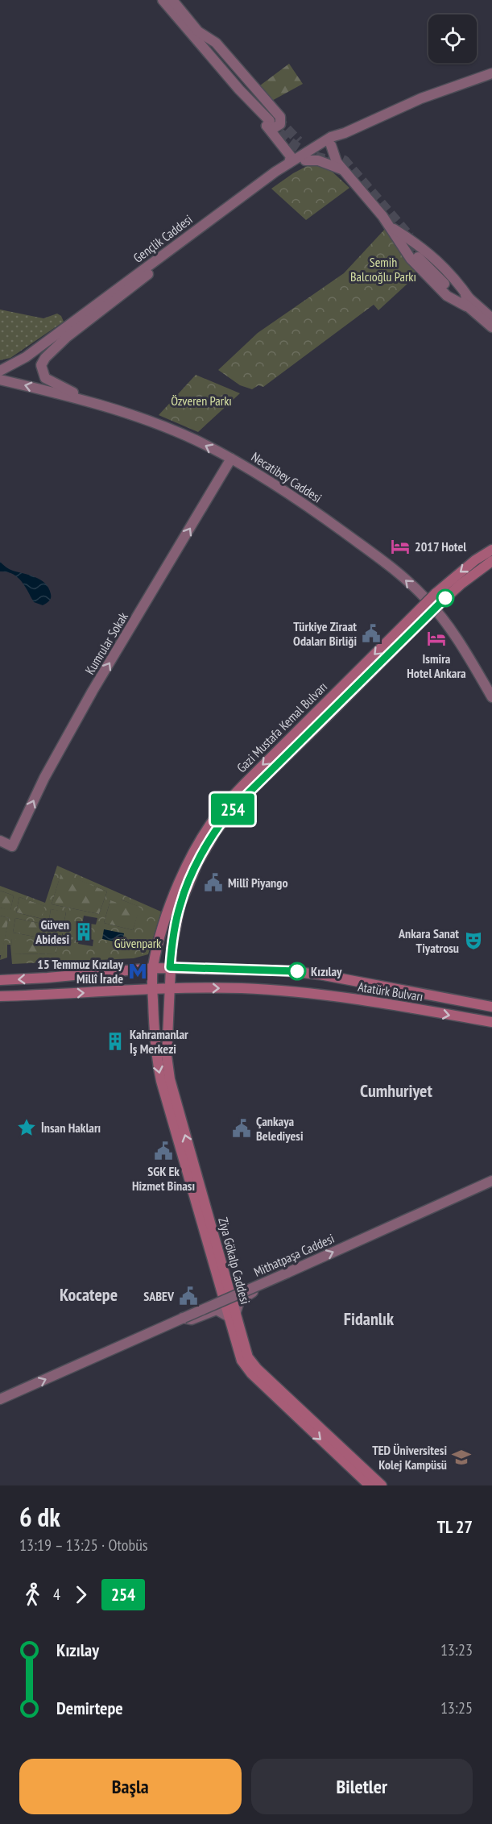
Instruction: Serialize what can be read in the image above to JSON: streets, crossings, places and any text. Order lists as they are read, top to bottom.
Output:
{
  "streets": {
    "main road": [
      "Gençlik Caddesi",
      "Necatibey Caddesi",
      "Kumrular Sokak",
      "Gazi Mustafa Kemal Bulvarı",
      "Atatürk Bulvarı",
      "Mithatpaşa Caddesi",
      "Ziya Gökalp Caddesi"
    ]
  },
  "crossings": [
    ["Necatibey Caddesi", "Kumrular Sokak"],
    ["Gazi Mustafa Kemal Bulvarı", "Atatürk Bulvarı"],
    ["Gazi Mustafa Kemal Bulvarı", "Ziya Gökalp Caddesi"],
    ["Atatürk Bulvarı", "Ziya Gökalp Caddesi"]
  ],
  "one_way": ["Necatibey Caddesi", "Kumrular Sokak", "Mithatpaşa Caddesi"],
  "districts": ["Cumhuriyet", "Kocatepe", "Fidanlık"],
  "parks": ["Semih Balcıoğlu Parkı", "Özveren Parkı", "Güvenpark"],
  "places": {
    "hotel": ["2017 Hotel", "Ismira Hotel Ankara"],
    "public building": [
      "Türkiye Ziraat Odaları Birliği",
      "Millî Piyango",
      "Çankaya Belediyesi",
      "SGK Ek Hizmet Binası",
      "SABEV"
    ],
    "building": ["Güven Abidesi", "Kahramanlar İş Merkezi"],
    "theatre": ["Ankara Sanat Tiyatrosu"],
    "metro station": ["15 Temmuz Kızılay Millî İrade"],
    "other": ["Kızılay"],
    "place": ["İnsan Hakları"],
    "school or university": ["TED Üniversitesi Kolej Kampüsü"]
  },
  "lines": ["bus line 254"],
  "page": {
    "on_map": "254",
    "heading": ["6 dk", "13:19 – 13:25 · Otobüs", "TL 27"],
    "legs": ["4", "254"],
    "list": [
      {
        "name": "Kızılay",
        "value": "13:23"
      },
      {
        "name": "Demirtepe",
        "value": "13:25"
      }
    ],
    "buttons": ["Başla", "Biletler"]
  }
}
